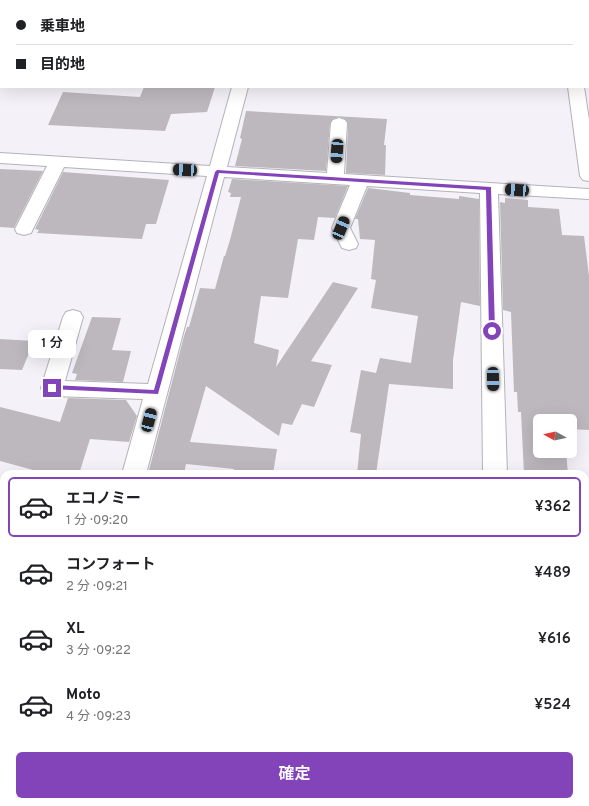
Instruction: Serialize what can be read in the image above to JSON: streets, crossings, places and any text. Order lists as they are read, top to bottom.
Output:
{
  "north": "left",
  "page": {
    "banner": ["乗車地", "目的地"],
    "bubble": "1 分",
    "list": [
      {
        "name": "エコノミー",
        "note": "1 分 · 09:20",
        "value": "¥362"
      },
      {
        "name": "コンフォート",
        "note": "2 分 · 09:21",
        "value": "¥489"
      },
      {
        "name": "XL",
        "note": "3 分 · 09:22",
        "value": "¥616"
      },
      {
        "name": "Moto",
        "note": "4 分 · 09:23",
        "value": "¥524"
      }
    ],
    "buttons": "確定"
  }
}
